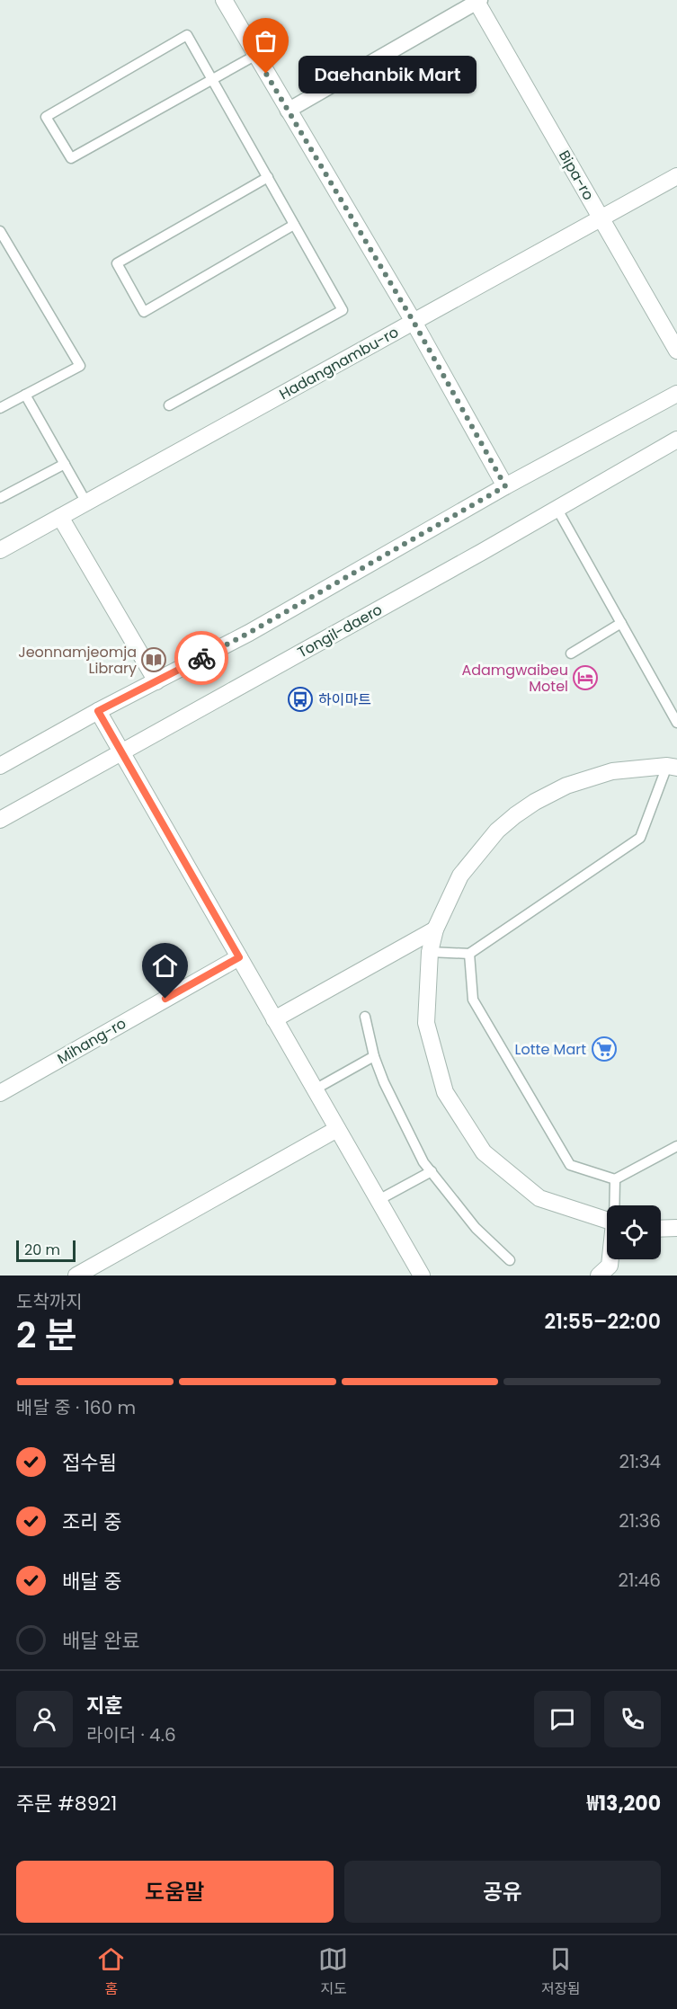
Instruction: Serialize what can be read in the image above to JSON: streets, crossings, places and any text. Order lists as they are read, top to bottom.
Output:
{
  "streets": {
    "street": [
      "Bipa-ro",
      "Hadangnambu-ro",
      "Tongil-daero",
      "Mihang-ro"
    ]
  },
  "crossings": [
    ["Bipa-ro", "Hadangnambu-ro"]
  ],
  "places": {
    "other": ["Daehanbik Mart"],
    "library": ["Jeonnamjeomja Library"],
    "hotel": ["Adamgwaibeu Motel"],
    "bus stop": ["하이마트"],
    "supermarket": ["Lotte Mart"]
  },
  "scale_bar": "20 m",
  "page": {
    "bubble": "Daehanbik Mart",
    "scale": "20 m",
    "heading": ["2 분", "도착까지", "21:55–22:00"],
    "panel": [
      "지훈",
      "라이더 · 4.6",
      "주문 #8921",
      "₩13,200"
    ],
    "bar": "배달 중 · 160 m",
    "list": [
      ["접수됨", "21:34"],
      ["조리 중", "21:36"],
      ["배달 중", "21:46"],
      "배달 완료"
    ],
    "buttons": ["도움말", "공유"],
    "tabs": ["홈", "지도", "저장됨"]
  }
}
